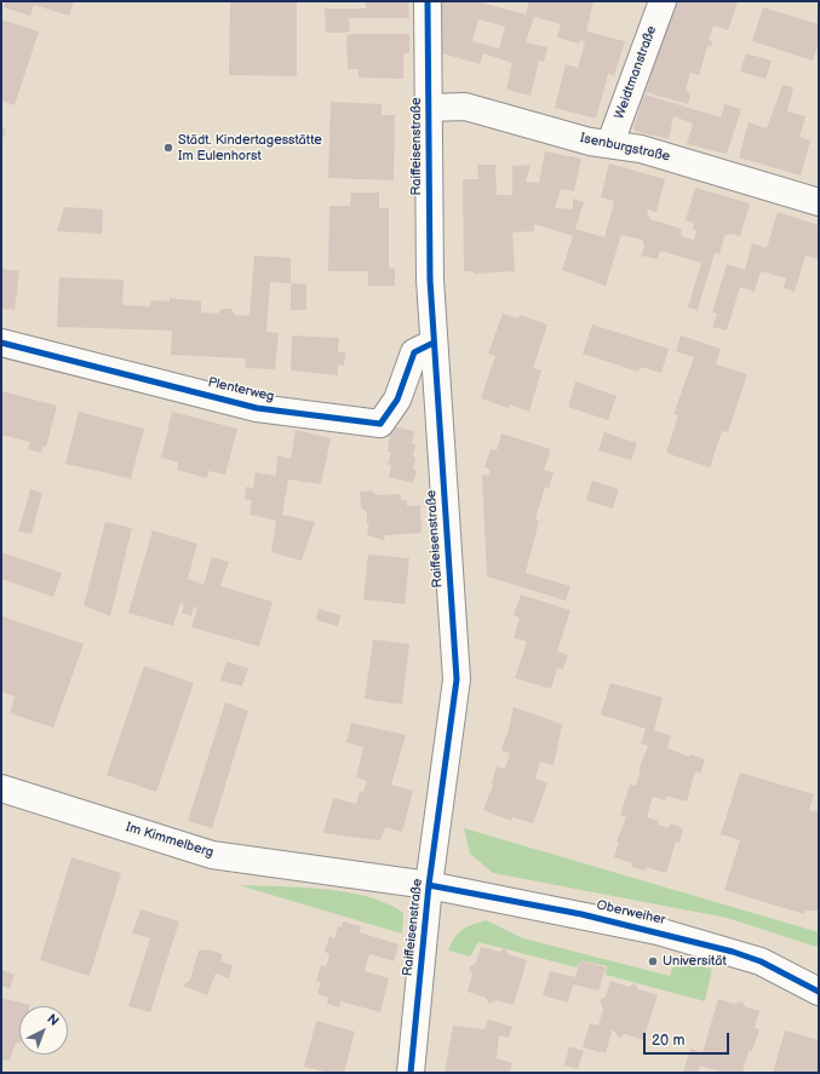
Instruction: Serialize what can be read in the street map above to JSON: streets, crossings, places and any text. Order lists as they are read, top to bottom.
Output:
{
  "streets": {
    "street": [
      "Weidtmanstraße",
      "Raiffeisenstraße",
      "Isenburgstraße",
      "Plenterweg",
      "Im Kimmelberg",
      "Oberweiher"
    ]
  },
  "crossings": [
    ["Weidtmanstraße", "Isenburgstraße"],
    ["Raiffeisenstraße", "Isenburgstraße"],
    ["Raiffeisenstraße", "Plenterweg"],
    ["Raiffeisenstraße", "Im Kimmelberg"],
    ["Raiffeisenstraße", "Oberweiher"],
    ["Im Kimmelberg", "Oberweiher"]
  ],
  "places": ["Städt. Kindertagesstätte Im Eulenhorst", "Universität"],
  "scale_bar": "20 m",
  "north": "top right"
}
